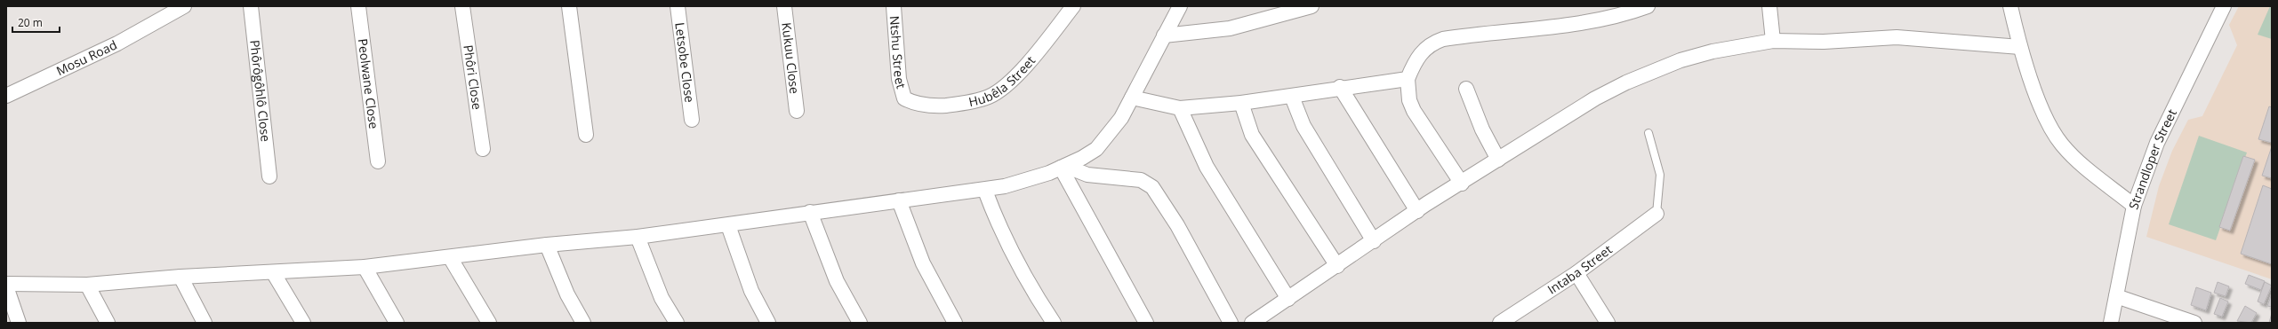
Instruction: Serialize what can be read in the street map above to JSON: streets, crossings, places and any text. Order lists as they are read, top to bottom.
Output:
{
  "streets": {
    "street": [
      "Ntshu Street",
      "Mosu Road",
      "Kukuu Close",
      "Letsobe Close",
      "Phôri Close",
      "Hubêla Street",
      "Peolwane Close",
      "Phôrôgôhlô Close",
      "Strandloper Street",
      "Intaba Street"
    ]
  },
  "crossings": [
    ["Ntshu Street", "Hubêla Street"]
  ],
  "scale_bar": "20 m"
}
